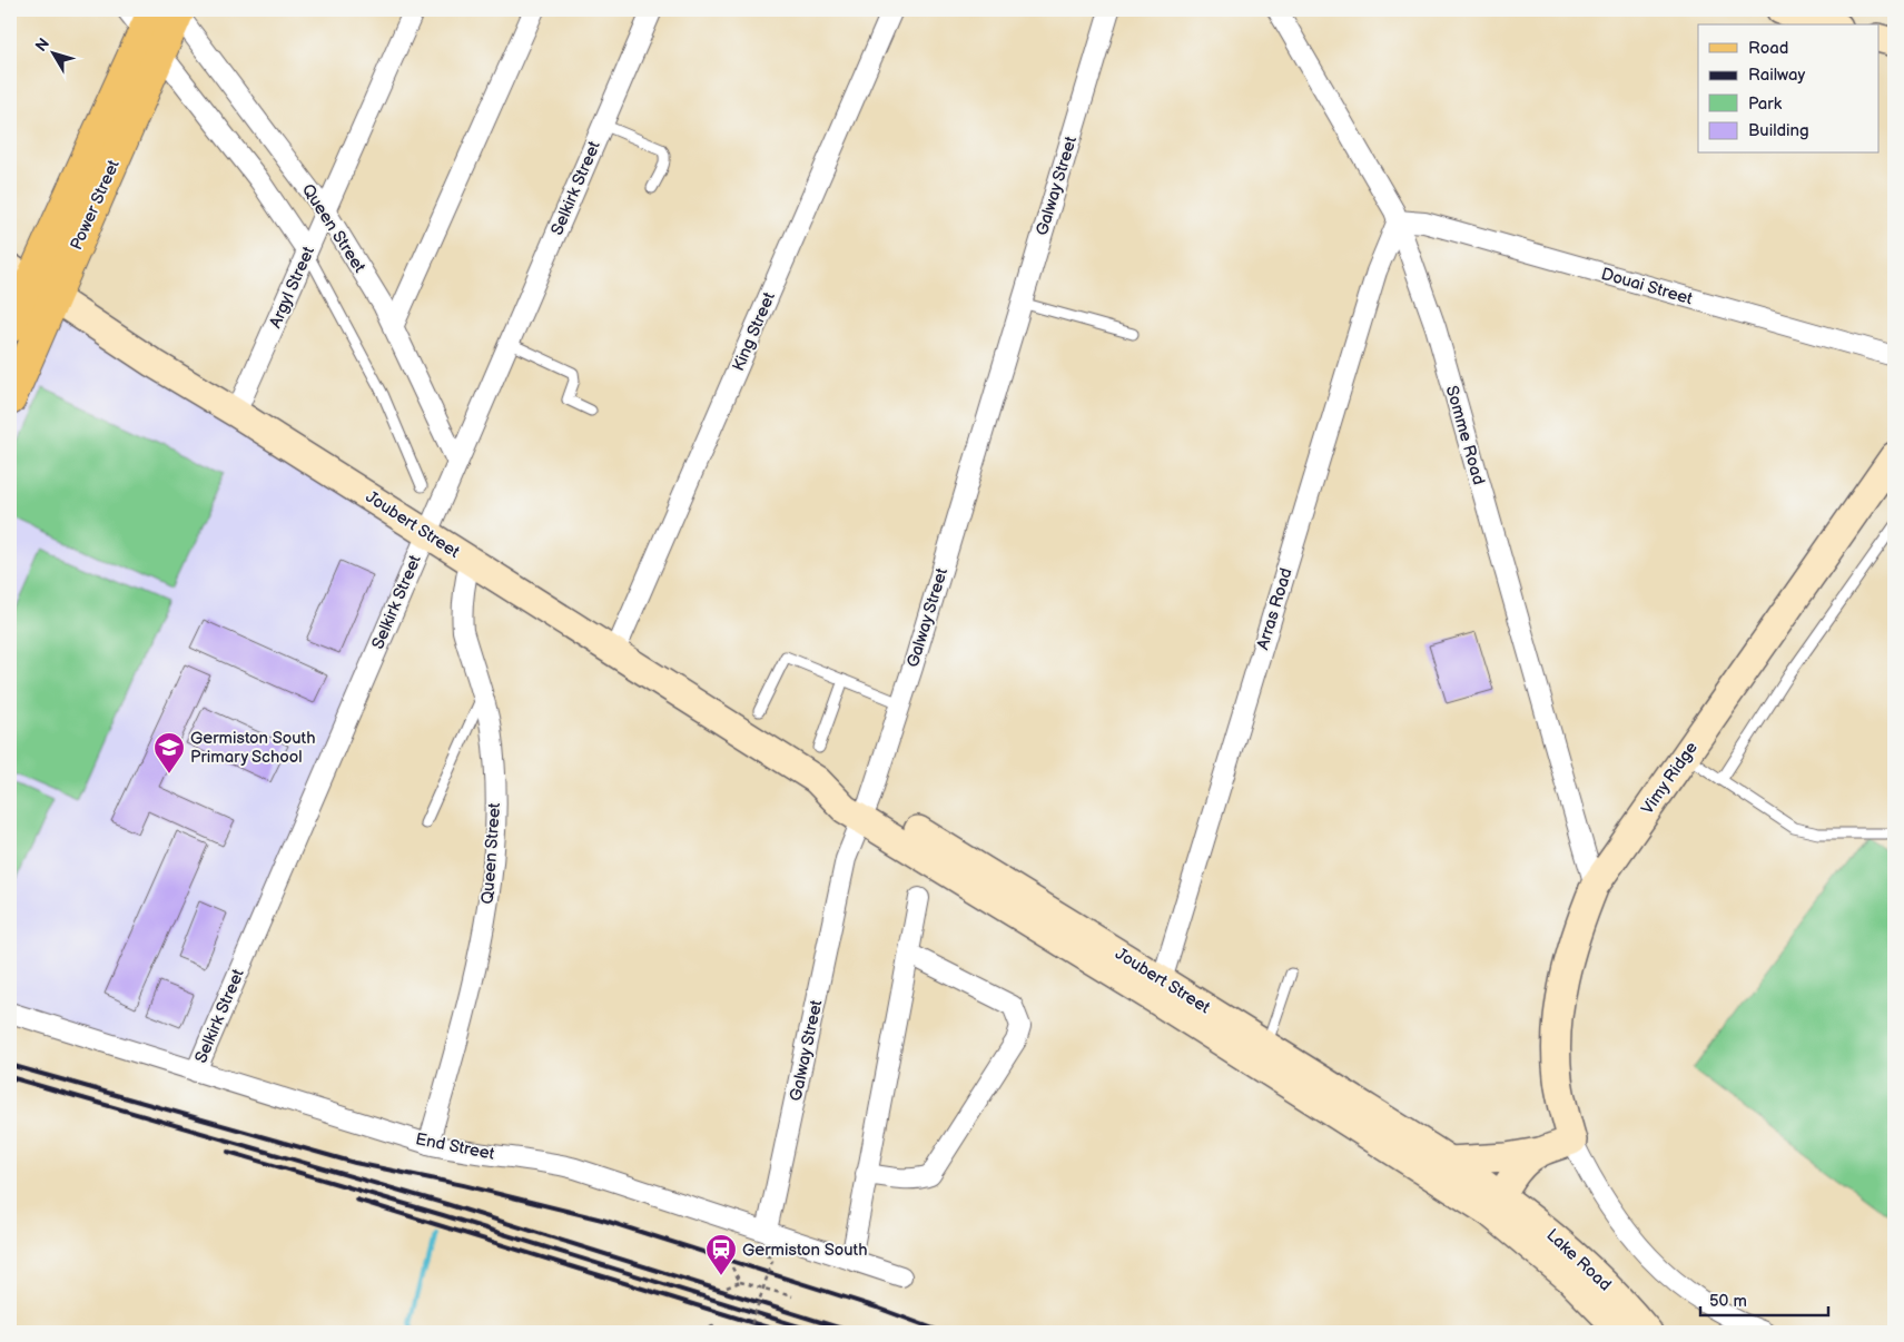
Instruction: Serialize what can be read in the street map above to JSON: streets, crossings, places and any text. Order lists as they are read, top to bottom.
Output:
{
  "streets": {
    "main road": [
      "Power Street",
      "Joubert Street",
      "Vimy Ridge",
      "Lake Road"
    ],
    "street": [
      "Galway Street",
      "Selkirk Street",
      "Queen Street",
      "Douai Street",
      "Argyl Street",
      "King Street",
      "Somme Road",
      "Arras Road",
      "End Street"
    ]
  },
  "crossings": [
    ["Galway Street", "Joubert Street"],
    ["Galway Street", "End Street"],
    ["Selkirk Street", "Queen Street"],
    ["Selkirk Street", "Joubert Street"],
    ["Selkirk Street", "End Street"],
    ["Power Street", "Queen Street"],
    ["Power Street", "Joubert Street"],
    ["Queen Street", "Argyl Street"],
    ["Queen Street", "Joubert Street"],
    ["Queen Street", "End Street"],
    ["Douai Street", "Somme Road"],
    ["Douai Street", "Arras Road"],
    ["Argyl Street", "Joubert Street"],
    ["King Street", "Joubert Street"],
    ["Somme Road", "Arras Road"],
    ["Somme Road", "Vimy Ridge"],
    ["Joubert Street", "Arras Road"],
    ["Joubert Street", "Lake Road"]
  ],
  "places": {
    "school or university": ["Germiston South Primary School"],
    "station": ["Germiston South"]
  },
  "legend": [
    "Road",
    "Railway",
    "Park",
    "Building"
  ],
  "scale_bar": "50 m",
  "north": "top left"
}
